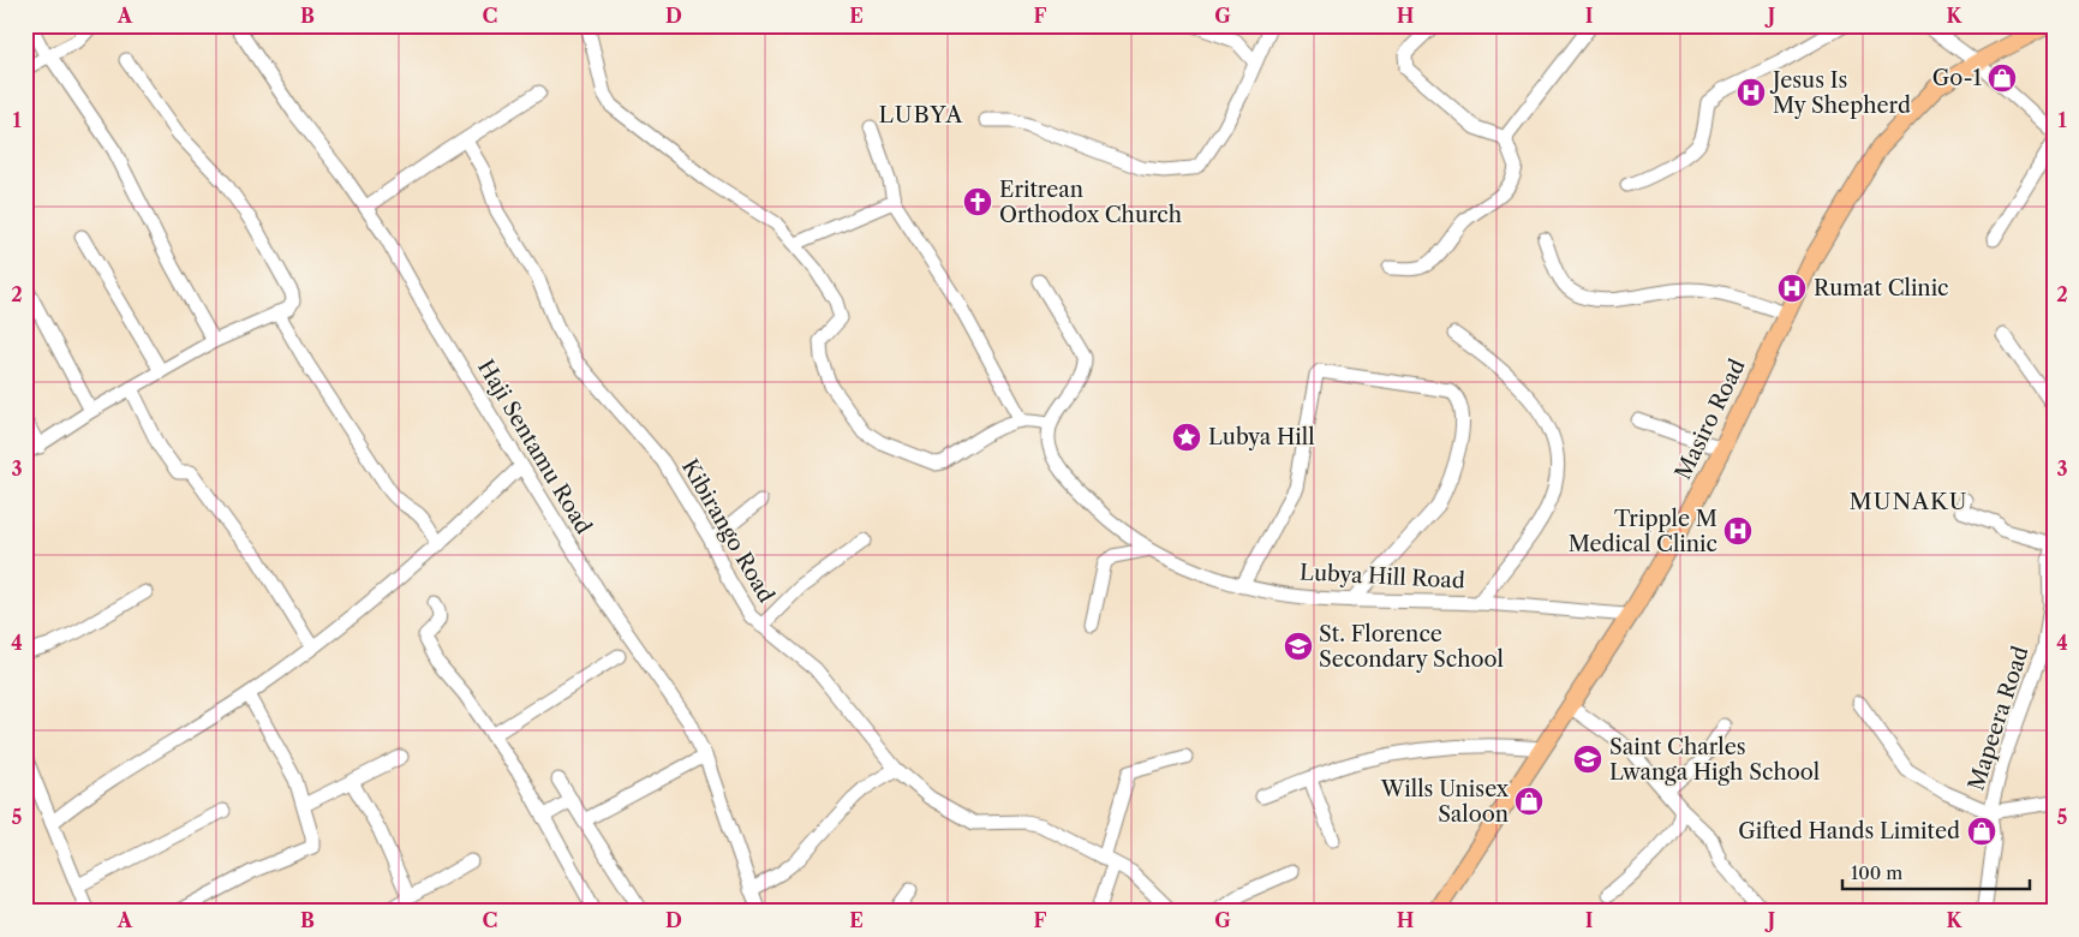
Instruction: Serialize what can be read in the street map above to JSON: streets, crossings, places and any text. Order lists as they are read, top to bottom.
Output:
{
  "streets": {
    "main road": ["Masiro Road"],
    "street": [
      "Haji Sentamu Road",
      "Kibirango Road",
      "Lubya Hill Road",
      "Mapeera Road"
    ]
  },
  "crossings": [
    ["Masiro Road", "Lubya Hill Road"]
  ],
  "districts": ["LUBYA", "MUNAKU"],
  "places": {
    "shop": ["Go-1", "Wills Unisex Saloon", "Gifted Hands Limited"],
    "hospital": ["Jesus Is My Shepherd", "Rumat Clinic", "Tripple M Medical Clinic"],
    "church": ["Eritrean Orthodox Church"],
    "place": ["Lubya Hill"],
    "school or university": ["St. Florence Secondary School", "Saint Charles Lwanga High School"]
  },
  "scale_bar": "100 m",
  "grid": {
    "columns": [
      "A",
      "B",
      "C",
      "D",
      "E",
      "F",
      "G",
      "H",
      "I",
      "J",
      "K"
    ],
    "rows": [
      "1",
      "2",
      "3",
      "4",
      "5"
    ]
  }
}
